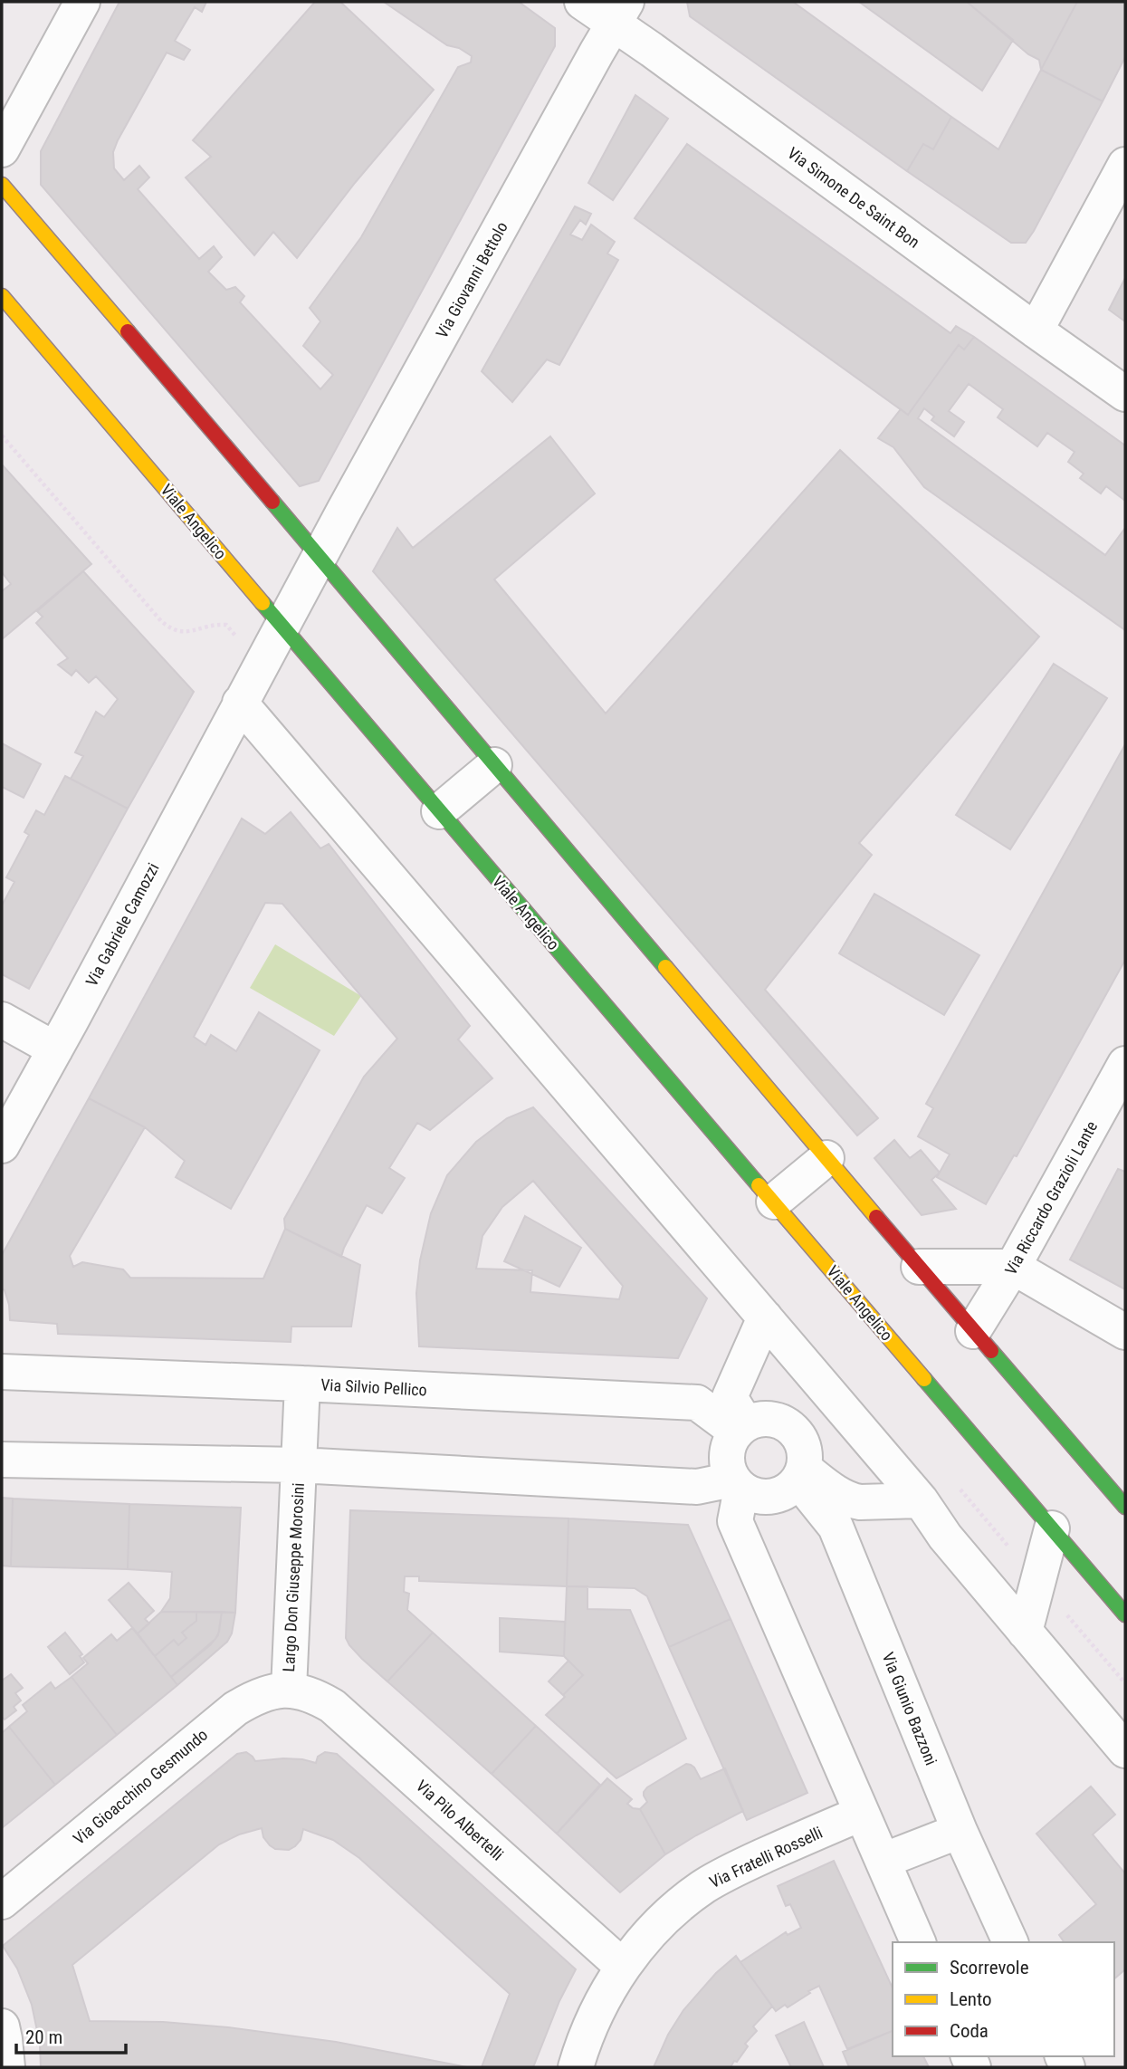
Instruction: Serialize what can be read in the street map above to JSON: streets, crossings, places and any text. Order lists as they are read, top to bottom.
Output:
{
  "streets": {
    "street": [
      "Via Simone De Saint Bon",
      "Via Giovanni Bettolo",
      "Viale Angelico",
      "Via Gabriele Camozzi",
      "Via Riccardo Grazioli Lante",
      "Via Silvio Pellico",
      "Largo Don Giuseppe Morosini",
      "Via Giunio Bazzoni",
      "Via Gioacchino Gesmundo",
      "Via Pilo Albertelli",
      "Via Fratelli Rosselli"
    ]
  },
  "crossings": [
    ["Via Simone De Saint Bon", "Via Giovanni Bettolo"],
    ["Via Giovanni Bettolo", "Viale Angelico"],
    ["Via Giovanni Bettolo", "Via Gabriele Camozzi"],
    ["Viale Angelico", "Via Gabriele Camozzi"],
    ["Via Silvio Pellico", "Largo Don Giuseppe Morosini"],
    ["Via Silvio Pellico", "Via Giunio Bazzoni"],
    ["Largo Don Giuseppe Morosini", "Via Gioacchino Gesmundo"],
    ["Largo Don Giuseppe Morosini", "Via Pilo Albertelli"],
    ["Via Gioacchino Gesmundo", "Via Pilo Albertelli"],
    ["Via Pilo Albertelli", "Via Fratelli Rosselli"]
  ],
  "legend": ["Scorrevole", "Lento", "Coda"],
  "scale_bar": "20 m"
}
